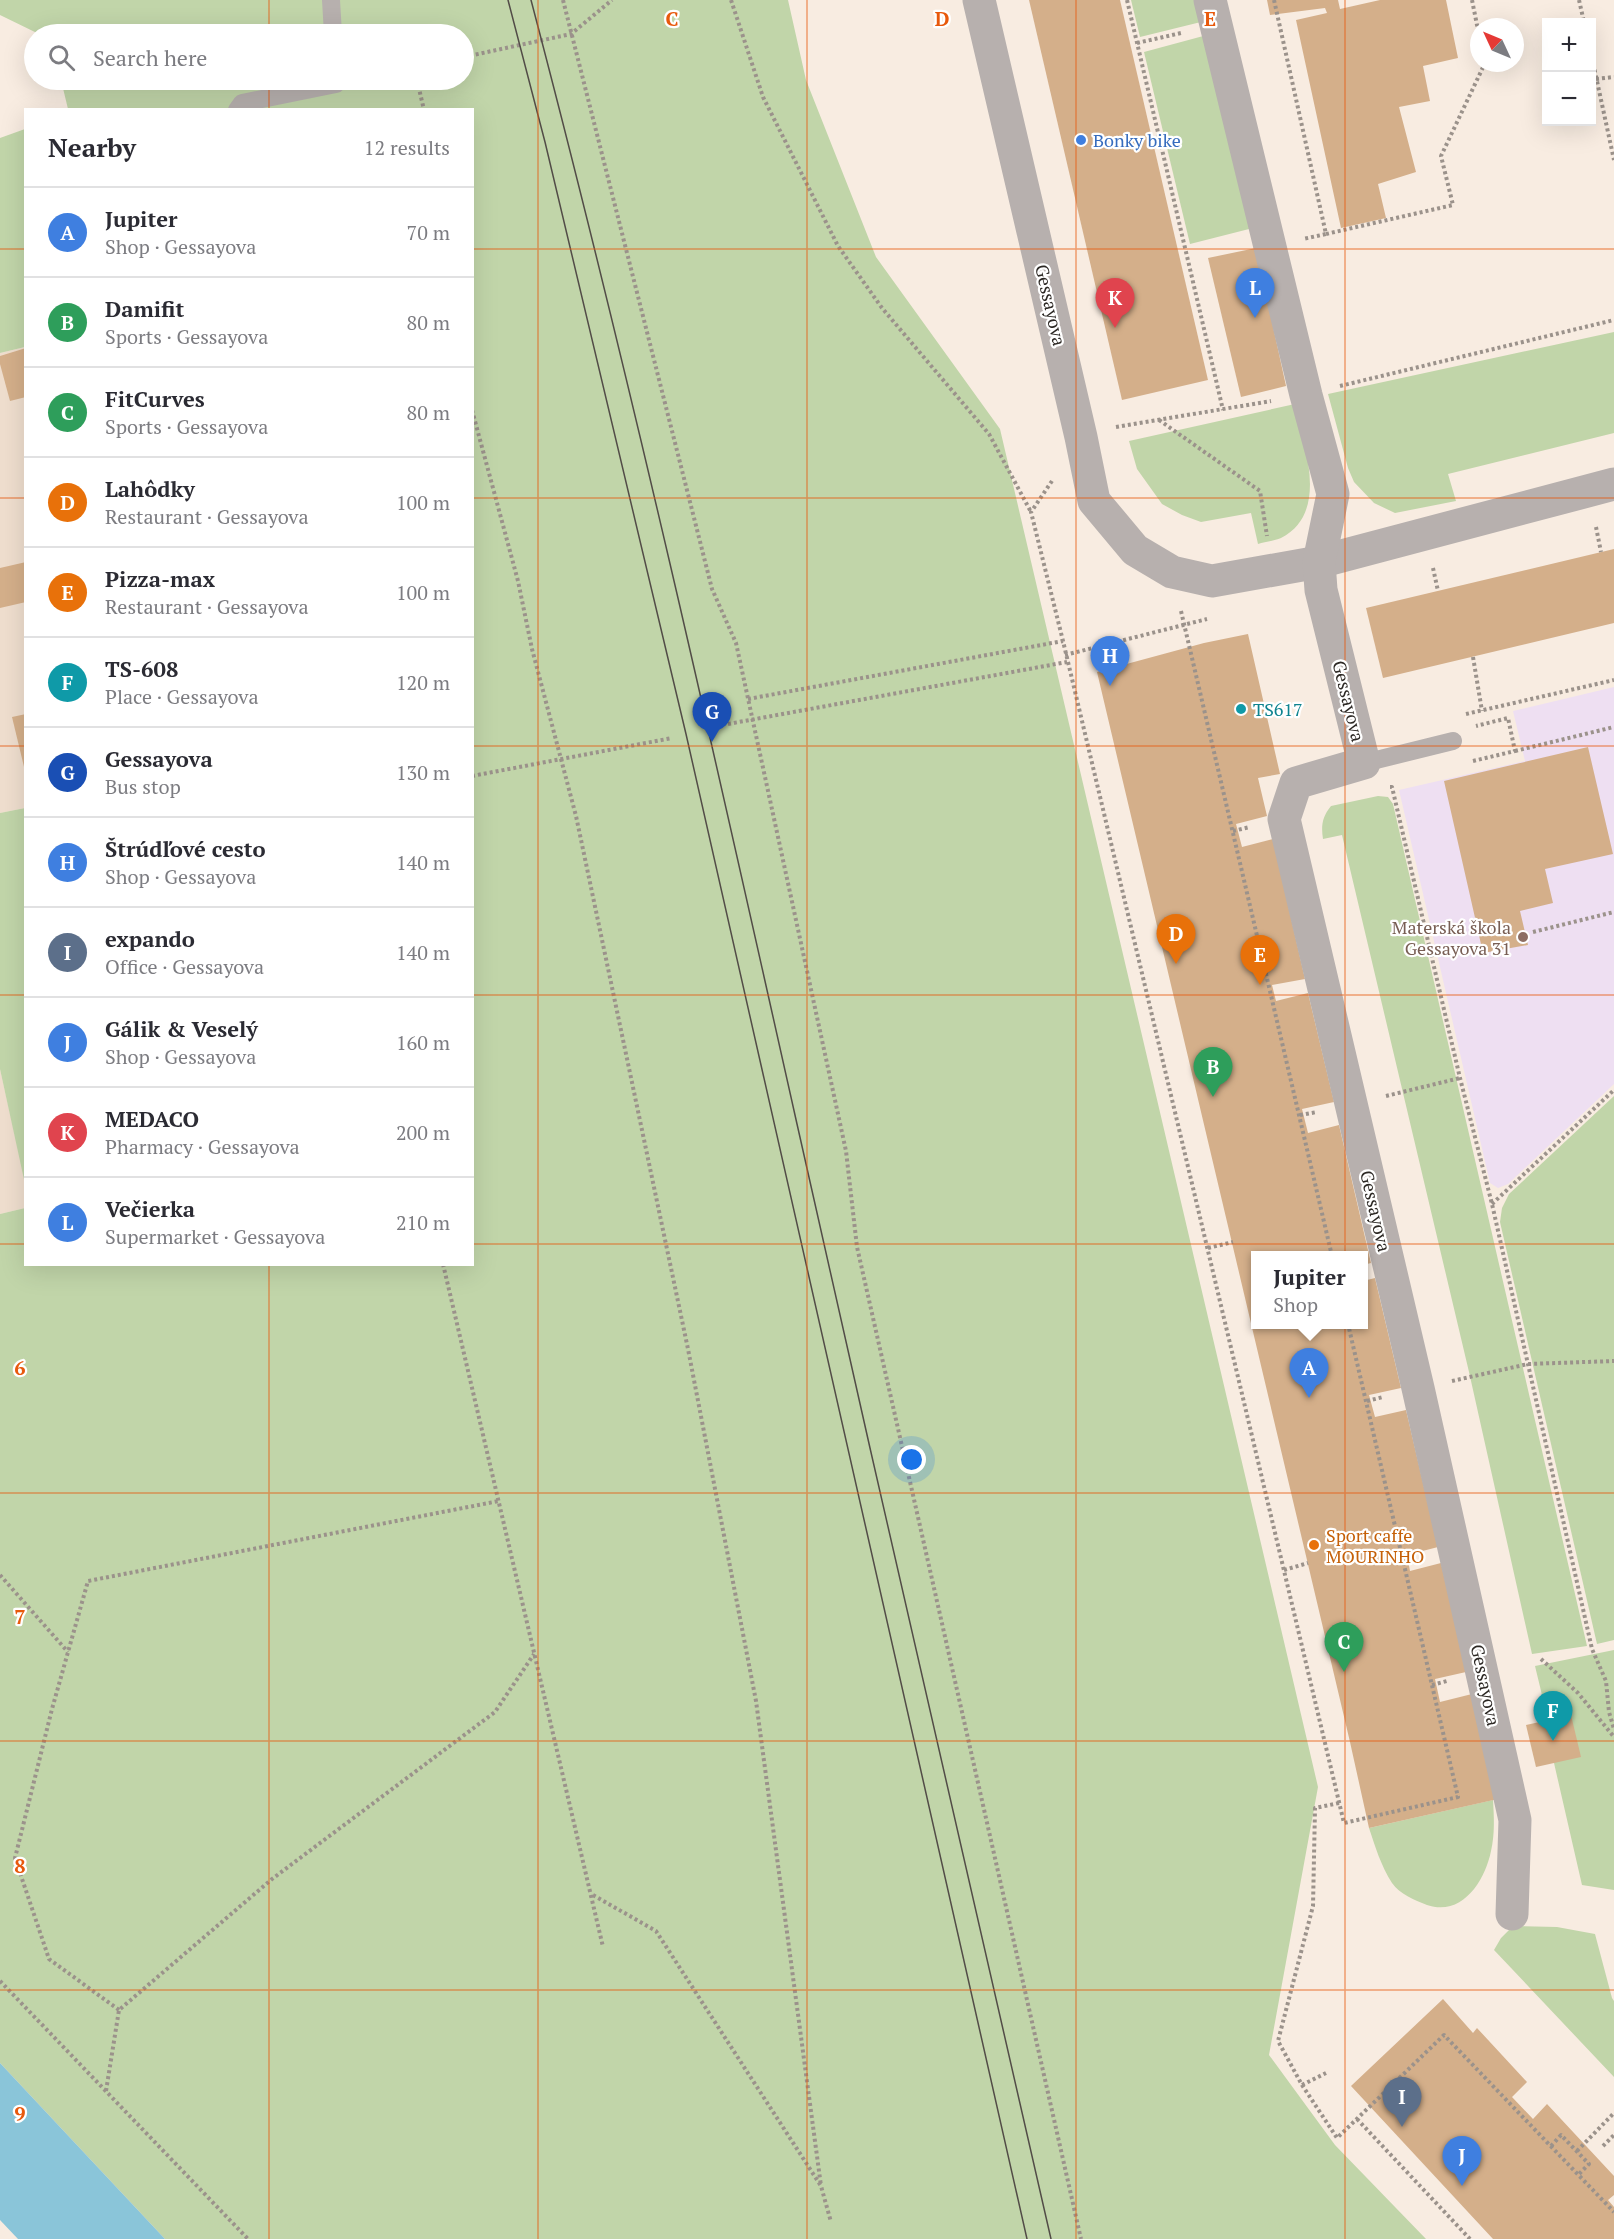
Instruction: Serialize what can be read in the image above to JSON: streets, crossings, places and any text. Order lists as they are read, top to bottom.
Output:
{
  "streets": {
    "street": ["Gessayova"]
  },
  "places": [
    "Bonky bike",
    "TS617",
    "Materská škola Gessayova 31",
    "Sport caffe MOURINHO"
  ],
  "north": "top left",
  "page": {
    "map_buttons": ["+", "−"],
    "search": "Search here",
    "heading": ["Nearby", "12 results"],
    "list": [
      {
        "mark": "A",
        "name": "Jupiter",
        "note": "Shop · Gessayova",
        "value": "70 m"
      },
      {
        "mark": "B",
        "name": "Damifit",
        "note": "Sports · Gessayova",
        "value": "80 m"
      },
      {
        "mark": "C",
        "name": "FitCurves",
        "note": "Sports · Gessayova",
        "value": "80 m"
      },
      {
        "mark": "D",
        "name": "Lahôdky",
        "note": "Restaurant · Gessayova",
        "value": "100 m"
      },
      {
        "mark": "E",
        "name": "Pizza-max",
        "note": "Restaurant · Gessayova",
        "value": "100 m"
      },
      {
        "mark": "F",
        "name": "TS-608",
        "note": "Place · Gessayova",
        "value": "120 m"
      },
      {
        "mark": "G",
        "name": "Gessayova",
        "note": "Bus stop",
        "value": "130 m"
      },
      {
        "mark": "H",
        "name": "Štrúdľové cesto",
        "note": "Shop · Gessayova",
        "value": "140 m"
      },
      {
        "mark": "I",
        "name": "expando",
        "note": "Office · Gessayova",
        "value": "140 m"
      },
      {
        "mark": "J",
        "name": "Gálik & Veselý",
        "note": "Shop · Gessayova",
        "value": "160 m"
      },
      {
        "mark": "K",
        "name": "MEDACO",
        "note": "Pharmacy · Gessayova",
        "value": "200 m"
      },
      {
        "mark": "L",
        "name": "Večierka",
        "note": "Supermarket · Gessayova",
        "value": "210 m"
      }
    ],
    "pins": [
      "L",
      "K",
      "H",
      "G",
      "D",
      "E",
      "B",
      "A",
      "C",
      "F",
      "I",
      "J"
    ],
    "popup": ["Jupiter", "Shop"]
  },
  "grid": {
    "columns": ["C", "D", "E"],
    "rows": [
      "6",
      "7",
      "8",
      "9"
    ]
  }
}
